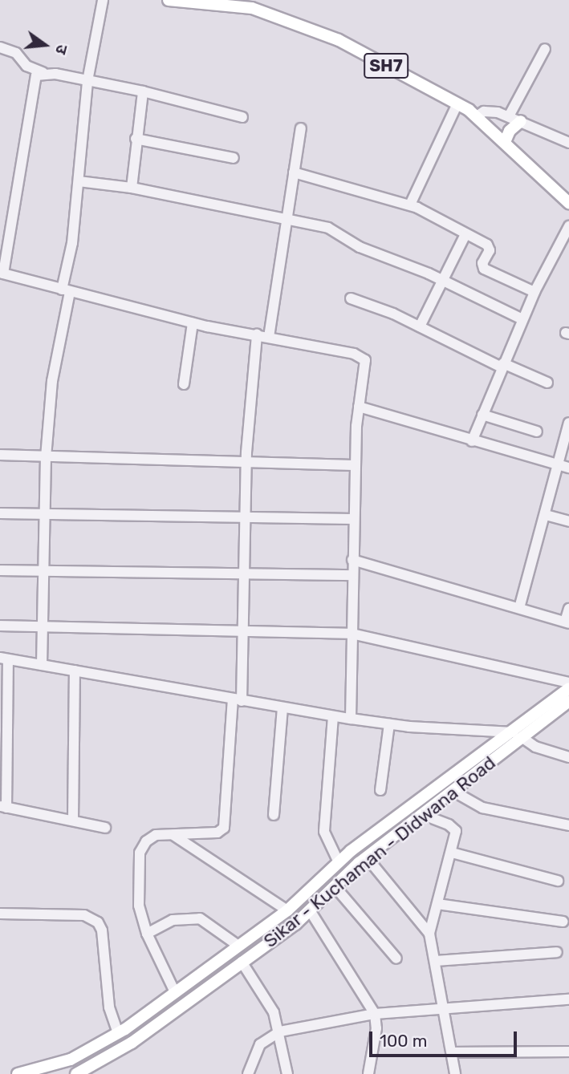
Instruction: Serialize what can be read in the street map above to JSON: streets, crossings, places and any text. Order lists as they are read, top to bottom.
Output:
{
  "streets": {
    "main road": ["SH7", "Sikar - Kuchaman - Didwana Road"]
  },
  "scale_bar": "100 m",
  "north": "right"
}
